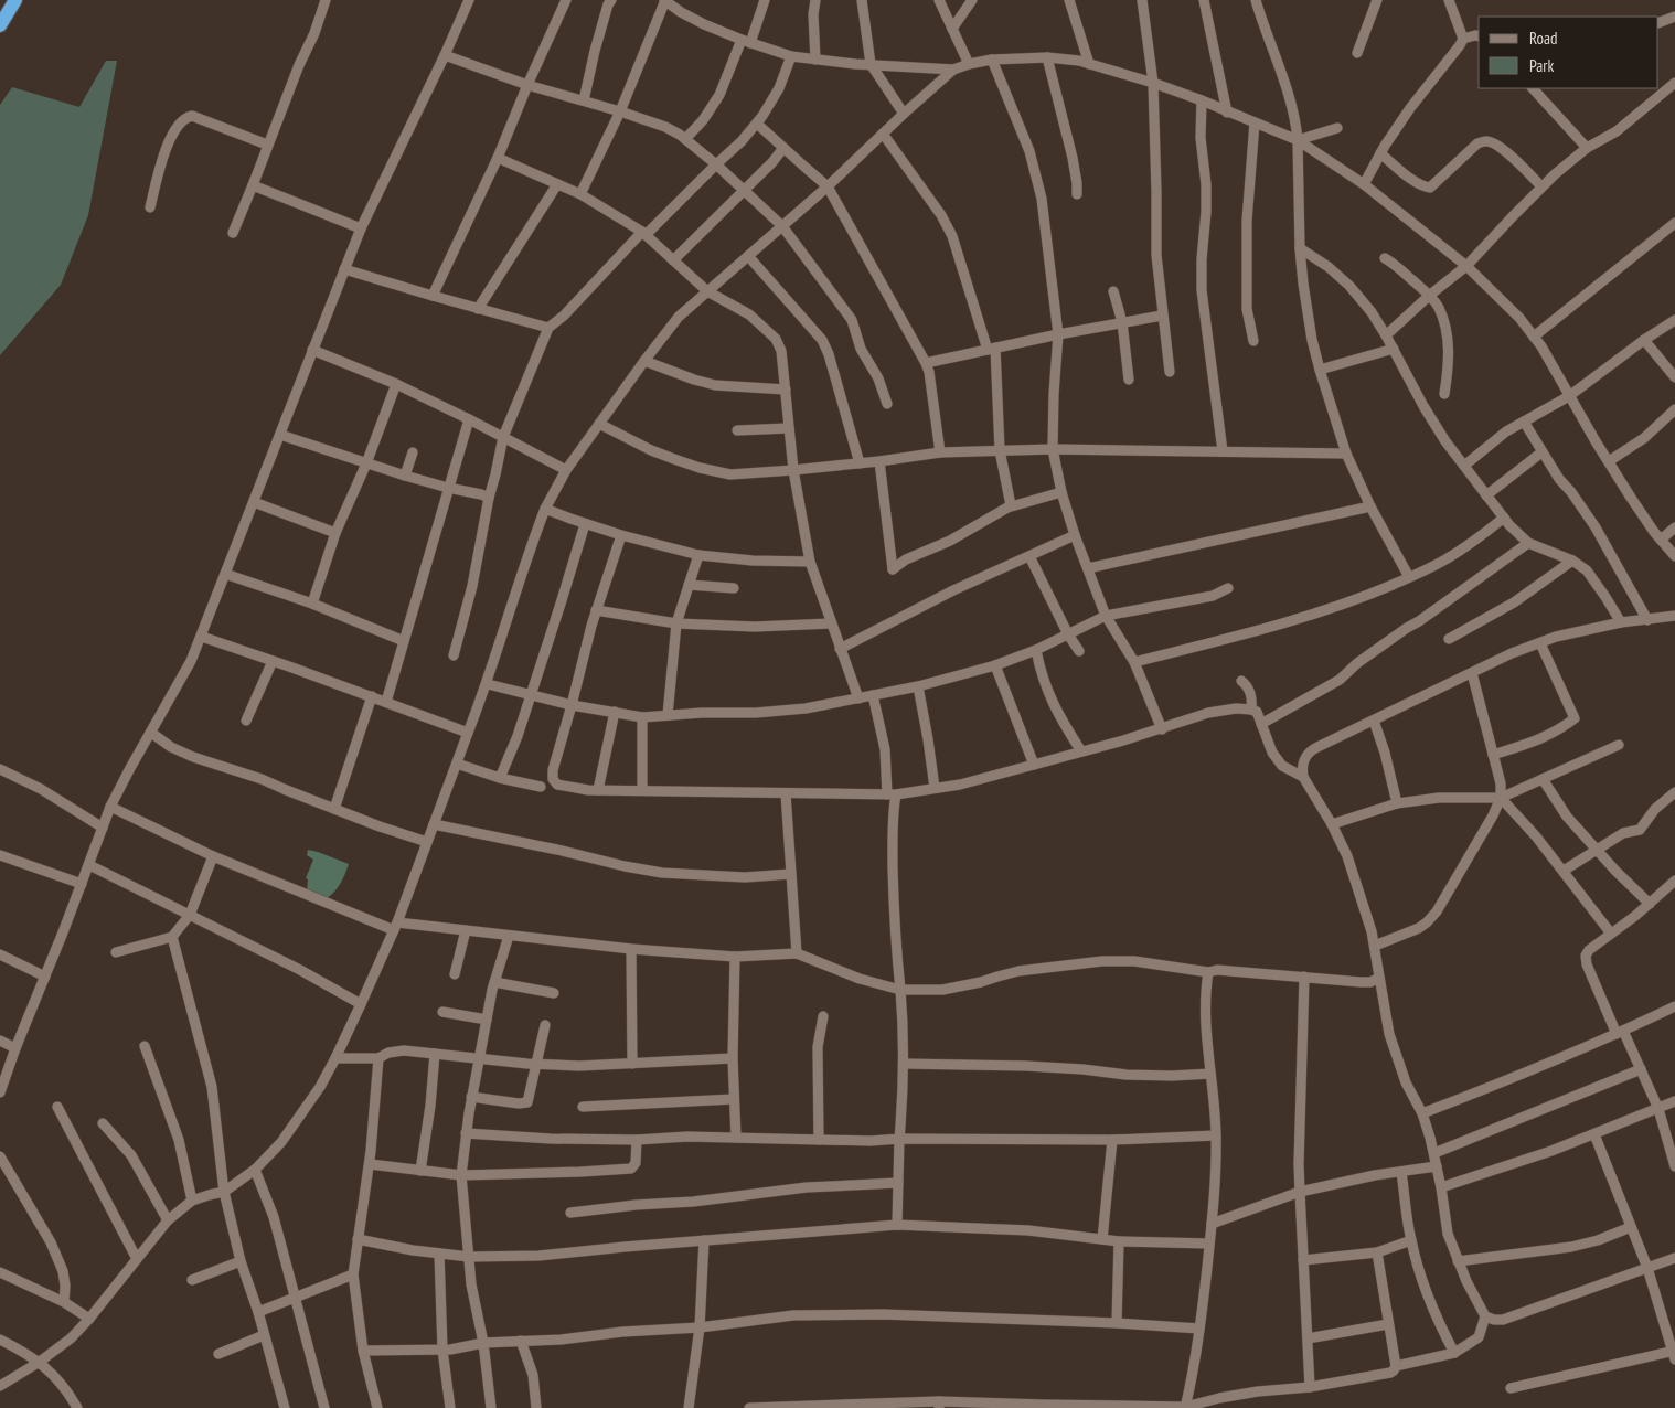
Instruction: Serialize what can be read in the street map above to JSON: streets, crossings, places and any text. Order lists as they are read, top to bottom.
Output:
{
  "legend": ["Road", "Park"]
}
